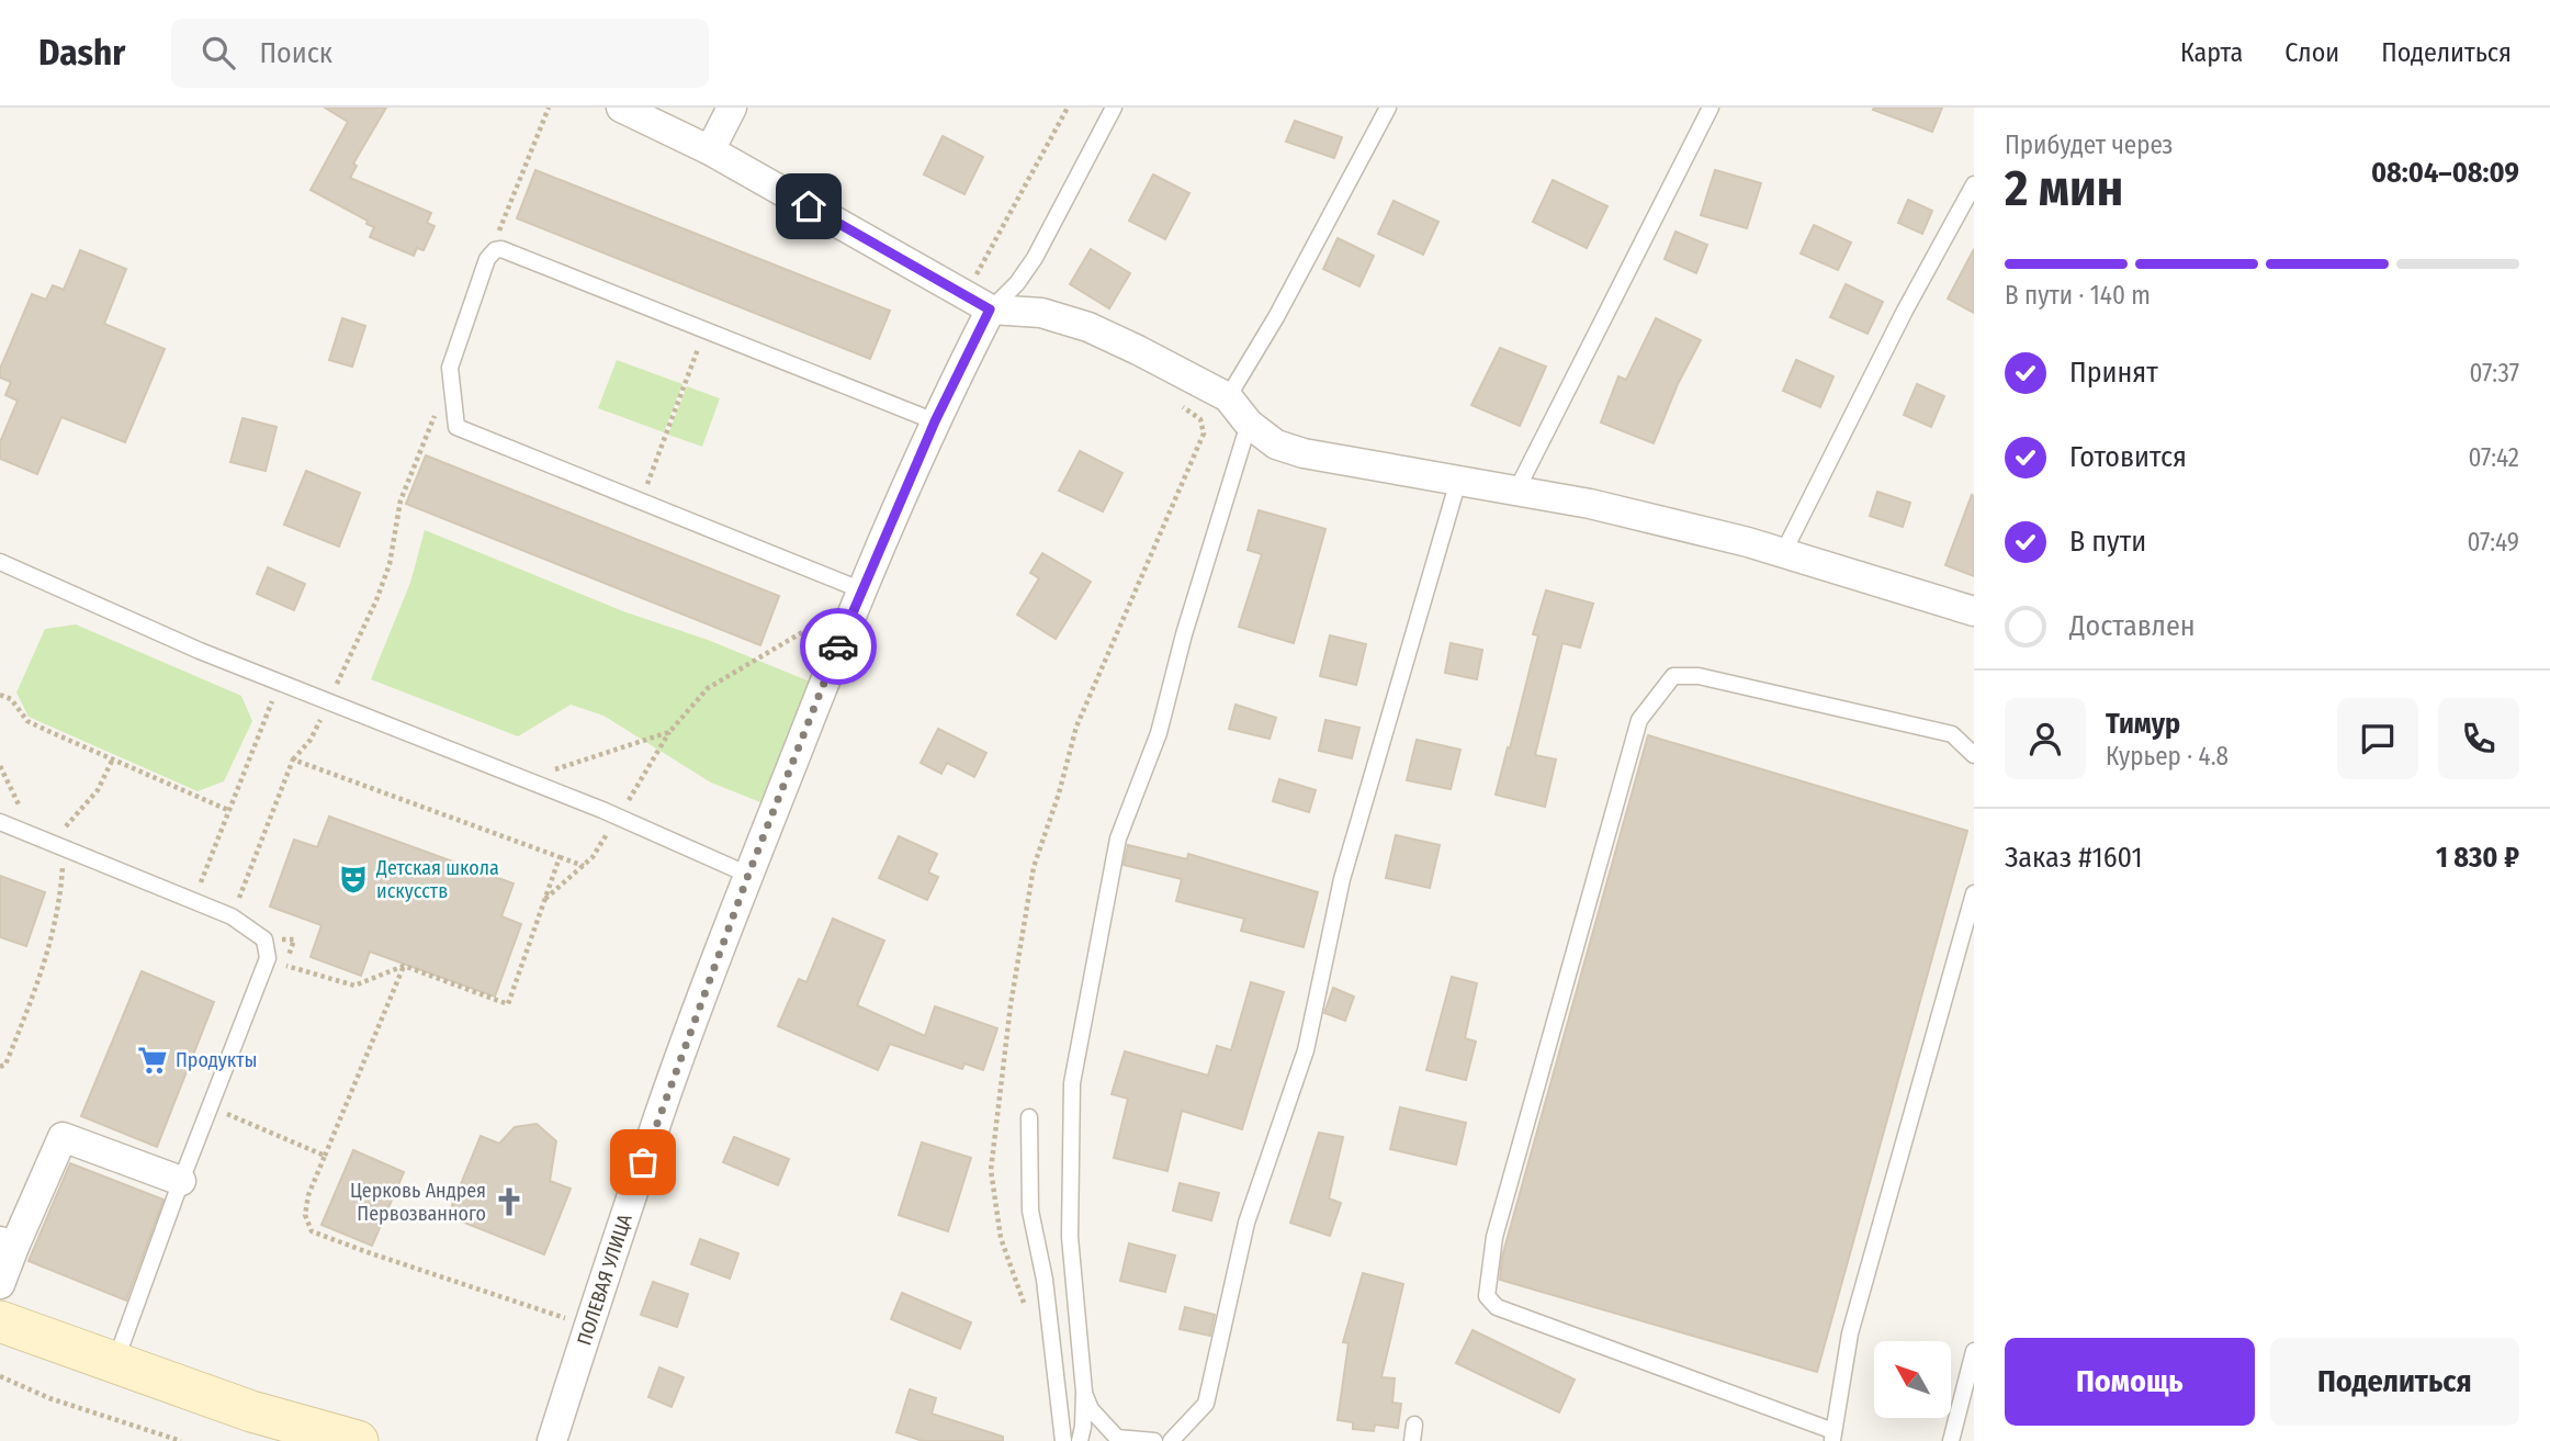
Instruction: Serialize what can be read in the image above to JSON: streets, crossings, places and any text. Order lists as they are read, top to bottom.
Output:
{
  "streets": {
    "street": ["ПОЛЕВАЯ УЛИЦА"]
  },
  "places": {
    "theatre": ["Детская школа искусств"],
    "supermarket": ["Продукты"],
    "church": ["Церковь Андрея Первозванного"]
  },
  "north": "top left",
  "page": {
    "header": "Dashr",
    "search": "Поиск",
    "nav": ["Карта", "Слои", "Поделиться"],
    "heading": ["2 мин", "Прибудет через", "08:04–08:09"],
    "panel": [
      "Тимур",
      "Курьер · 4.8",
      "Заказ #1601",
      "1 830 ₽"
    ],
    "bar": "В пути · 140 m",
    "list": [
      ["Принят", "07:37"],
      ["Готовится", "07:42"],
      ["В пути", "07:49"],
      "Доставлен"
    ],
    "buttons": ["Помощь", "Поделиться"]
  }
}
